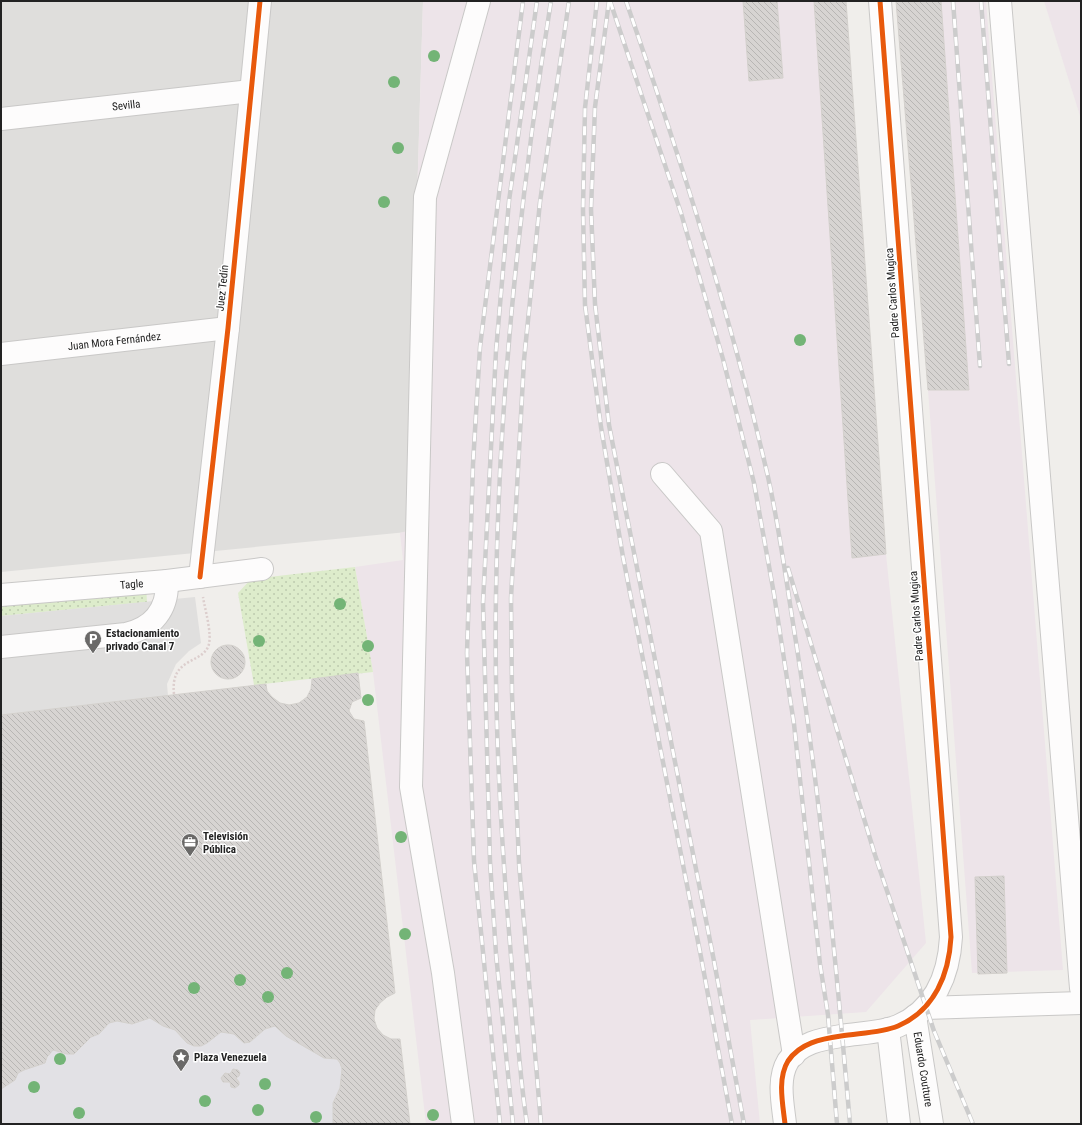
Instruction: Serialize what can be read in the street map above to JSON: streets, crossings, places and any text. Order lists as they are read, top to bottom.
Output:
{
  "streets": {
    "street": [
      "Sevilla",
      "Juez Tedín",
      "Padre Carlos Mugica",
      "Juan Mora Fernández",
      "Tagle",
      "Eduardo Coutture"
    ]
  },
  "crossings": [
    ["Sevilla", "Juez Tedín"],
    ["Juez Tedín", "Juan Mora Fernández"],
    ["Juez Tedín", "Tagle"],
    ["Padre Carlos Mugica", "Eduardo Coutture"]
  ],
  "places": {
    "parking": ["Estacionamiento privado Canal 7"],
    "office": ["Televisión Pública"],
    "place": ["Plaza Venezuela"]
  }
}
